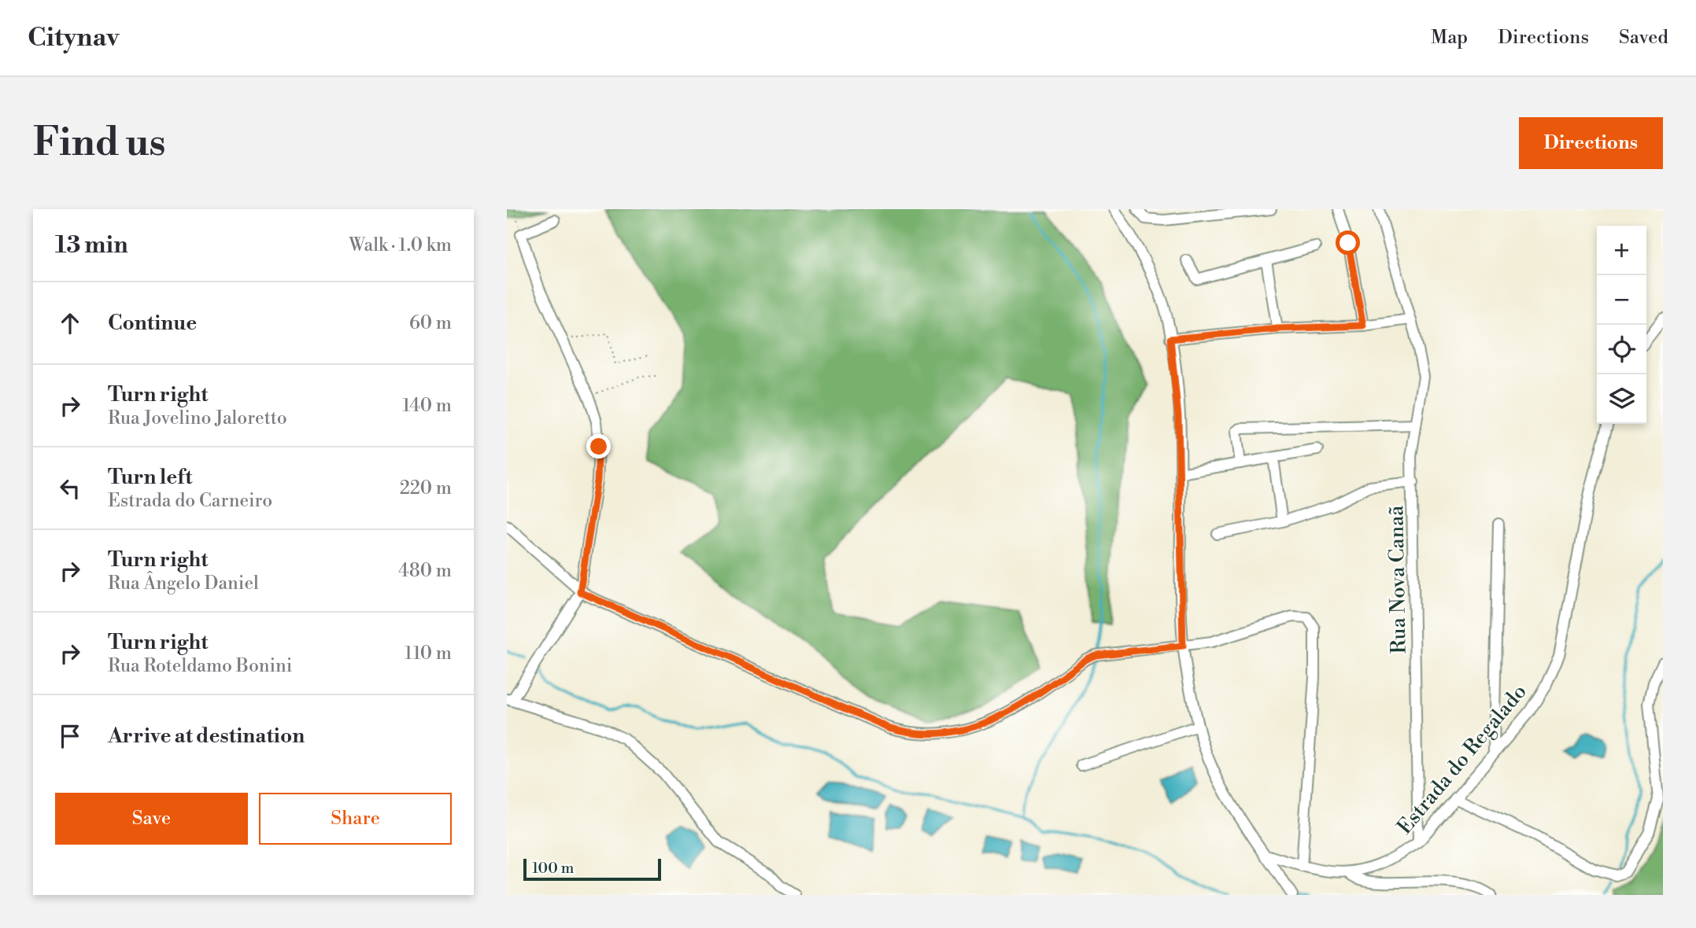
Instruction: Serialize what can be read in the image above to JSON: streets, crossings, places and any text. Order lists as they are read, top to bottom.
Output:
{
  "streets": {
    "street": ["Rua Nova Canaã", "Estrada do Regalado"]
  },
  "crossings": [
    ["Rua Nova Canaã", "Estrada do Regalado"]
  ],
  "scale_bar": "100 m",
  "page": {
    "header": "Citynav",
    "nav": ["Map", "Directions", "Saved"],
    "buttons": [
      "Directions",
      ["Save", "Share"]
    ],
    "title": "Find us",
    "heading": ["13 min", "Walk · 1.0 km"],
    "map_buttons": ["+", "−"],
    "list": [
      ["Continue", "60 m"],
      ["Turn right", "Rua Jovelino Jaloretto", "140 m"],
      ["Turn left", "Estrada do Carneiro", "220 m"],
      ["Turn right", "Rua Ângelo Daniel", "480 m"],
      ["Turn right", "Rua Roteldamo Bonini", "110 m"],
      "Arrive at destination"
    ],
    "scale": "100 m"
  }
}
